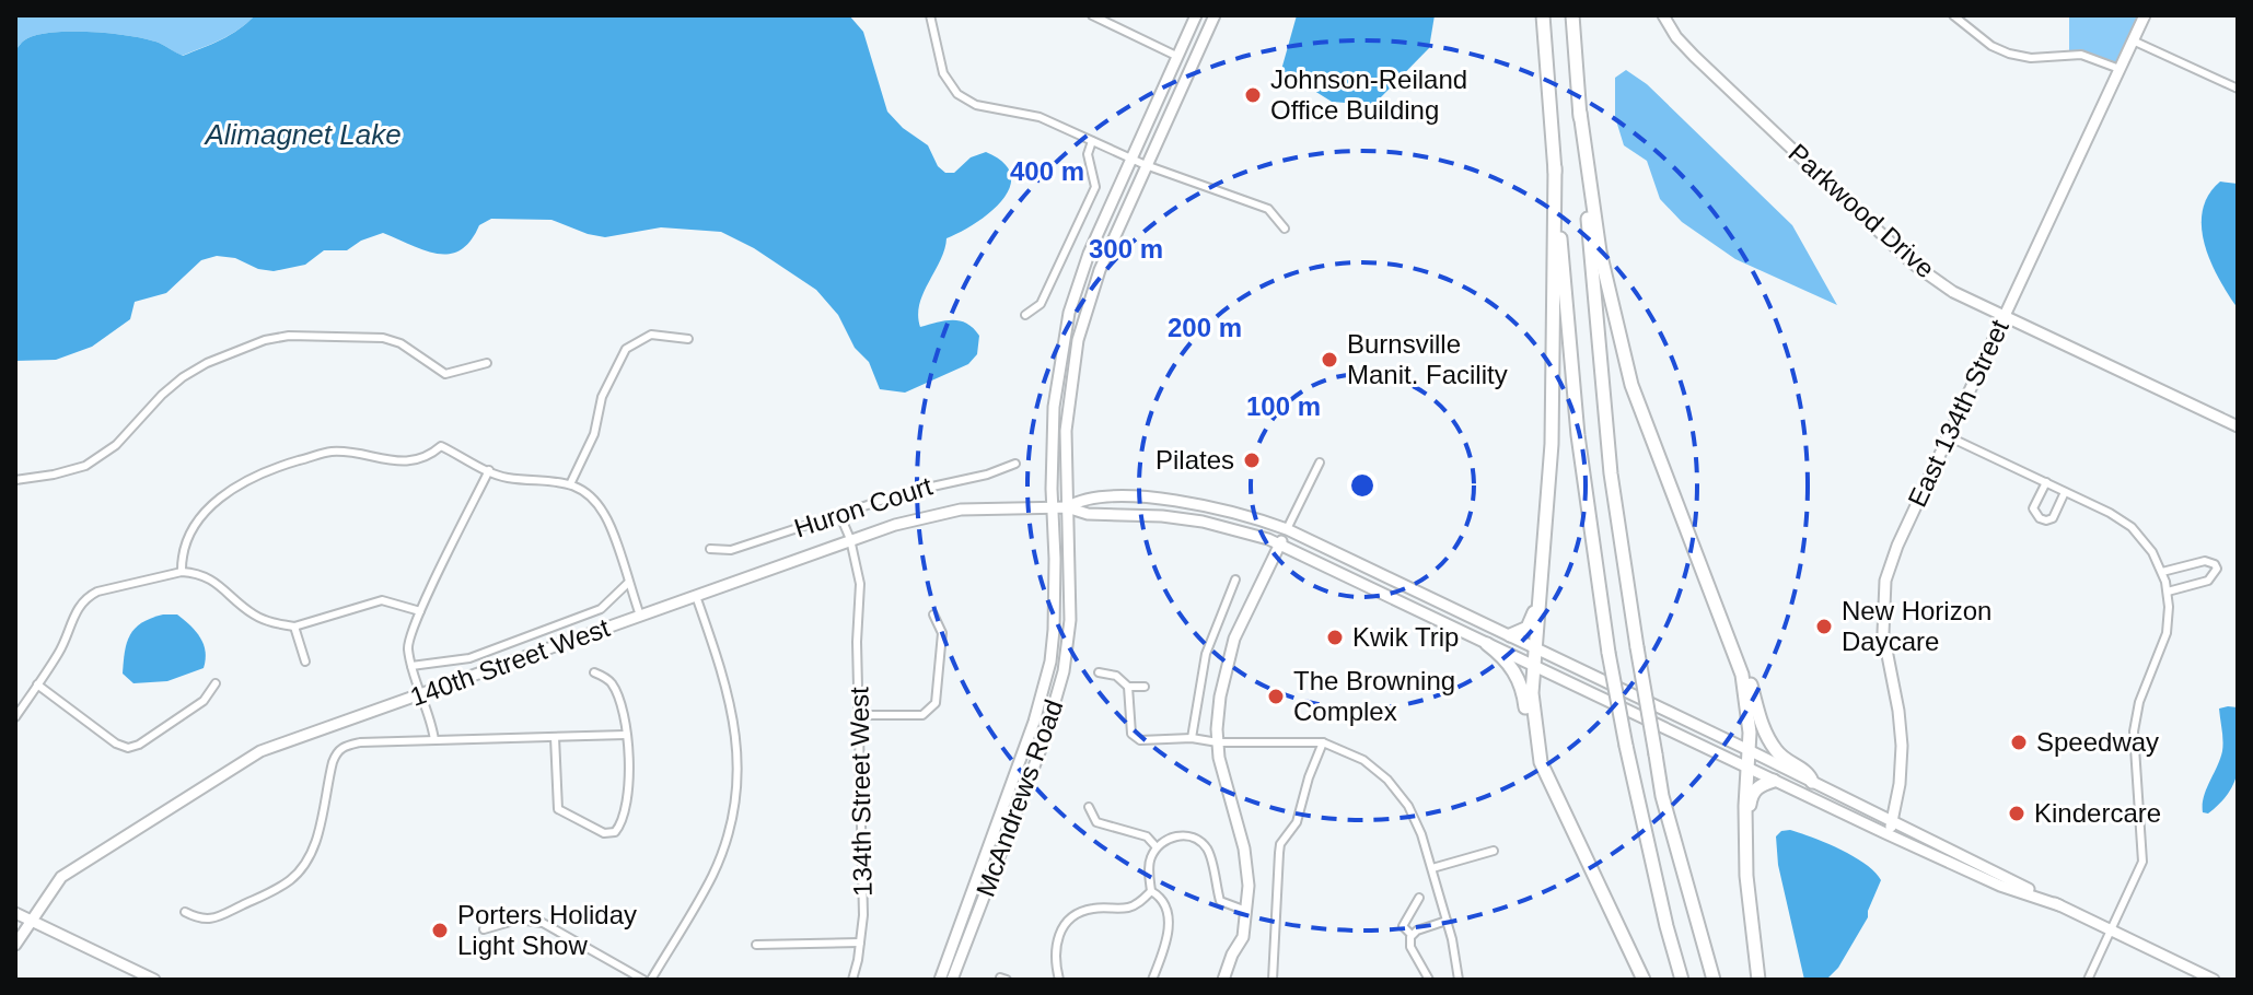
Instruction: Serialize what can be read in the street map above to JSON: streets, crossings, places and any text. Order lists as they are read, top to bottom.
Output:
{
  "streets": {
    "street": [
      "Parkwood Drive",
      "East 134th Street",
      "Huron Court",
      "140th Street West",
      "134th Street West",
      "McAndrews Road"
    ]
  },
  "crossings": [
    ["Parkwood Drive", "East 134th Street"],
    ["Huron Court", "134th Street West"],
    ["140th Street West", "134th Street West"],
    ["140th Street West", "McAndrews Road"]
  ],
  "water": ["Alimagnet Lake"],
  "places": [
    "Johnson-Reiland Office Building",
    "Burnsville Manit. Facility",
    "Pilates",
    "New Horizon Daycare",
    "Kwik Trip",
    "The Browning Complex",
    "Speedway",
    "Kindercare",
    "Porters Holiday Light Show"
  ],
  "rings": [
    "400 m",
    "300 m",
    "200 m",
    "100 m"
  ]
}
